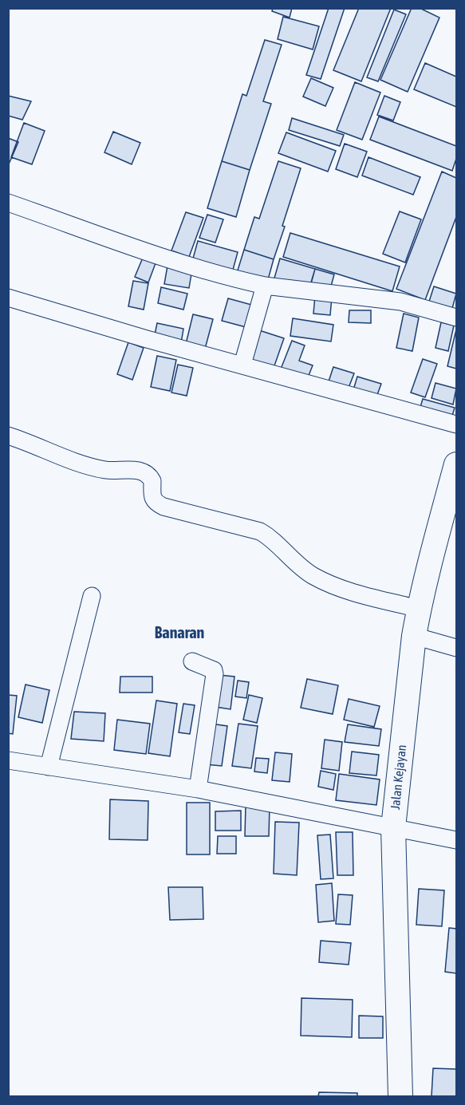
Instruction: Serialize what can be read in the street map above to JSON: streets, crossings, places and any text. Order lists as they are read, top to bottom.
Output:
{
  "streets": {
    "main road": ["Jalan Kejayan"]
  },
  "districts": ["Banaran"]
}
